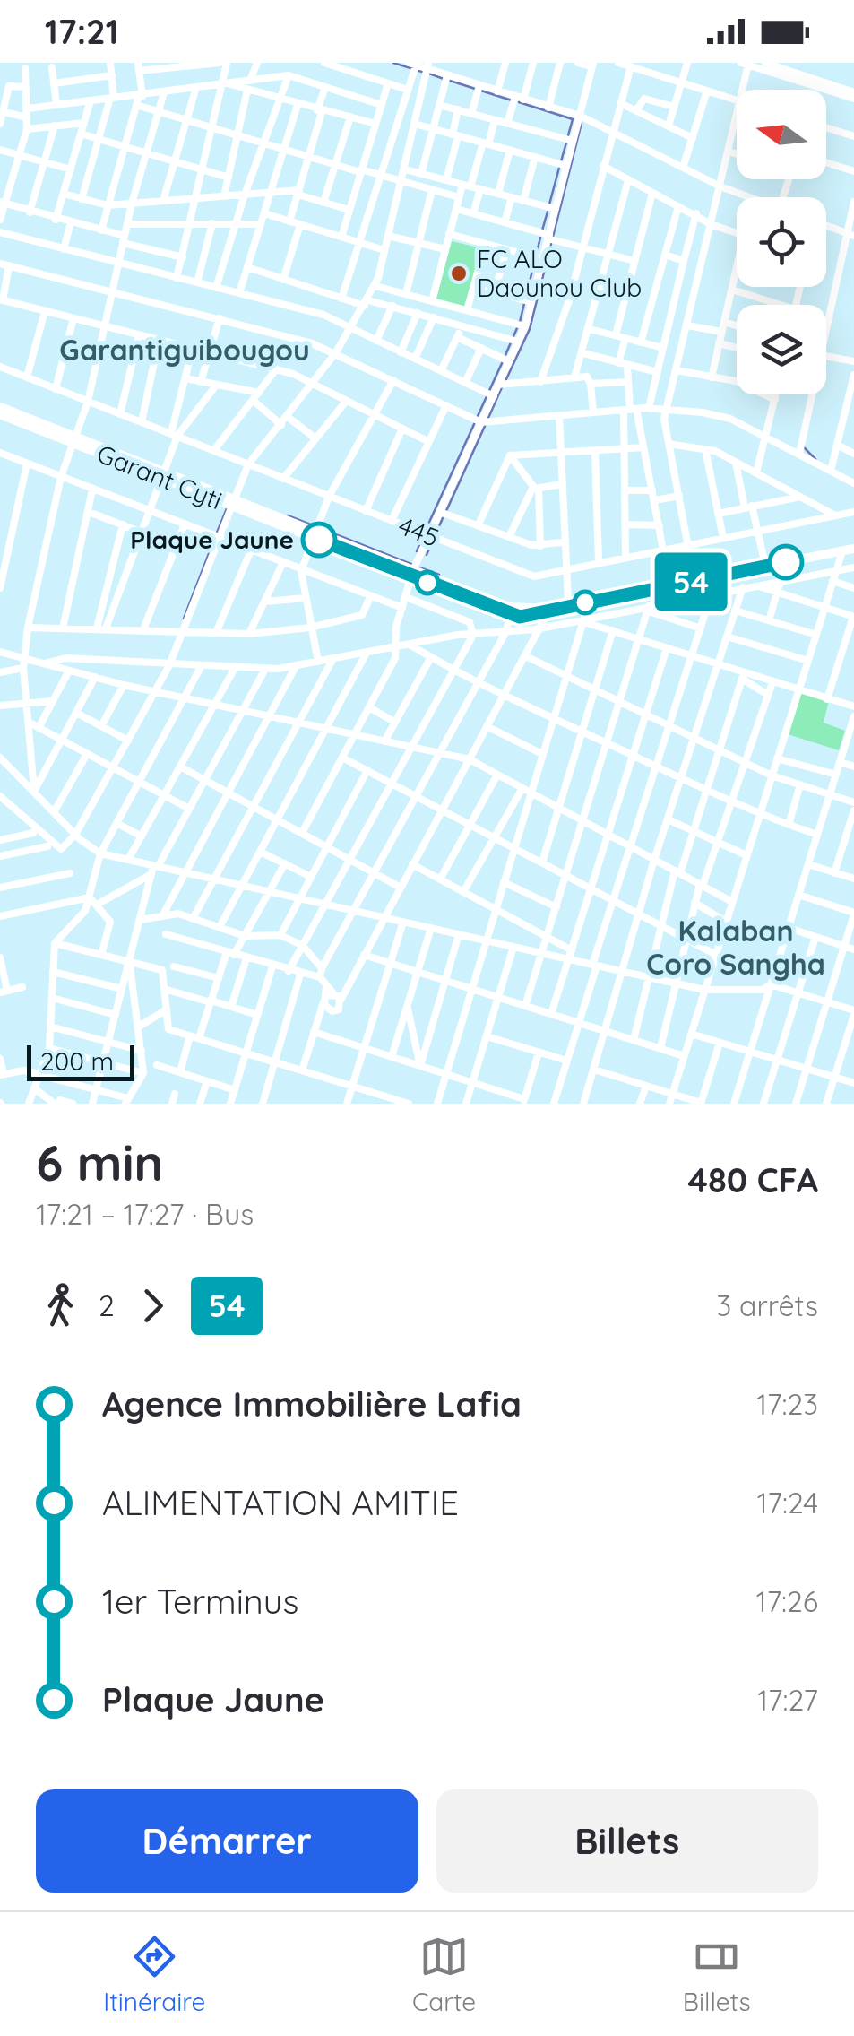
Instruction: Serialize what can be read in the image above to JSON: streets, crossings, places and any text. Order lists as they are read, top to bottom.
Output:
{
  "streets": {
    "main road": ["Garant Cyti"],
    "street": ["445"]
  },
  "districts": ["Garantiguibougou", "Kalaban Coro Sangha"],
  "places": ["FC ALO Daounou Club", "Plaque Jaune"],
  "lines": ["bus line 54"],
  "scale_bar": "200 m",
  "north": "left",
  "page": {
    "status": "17:21",
    "on_map": "54",
    "scale": "200 m",
    "heading": ["6 min", "17:21 – 17:27 · Bus", "480 CFA"],
    "legs": ["2", "54", "3 arrêts"],
    "list": [
      {
        "name": "Agence Immobilière Lafia",
        "value": "17:23"
      },
      {
        "name": "ALIMENTATION AMITIE",
        "value": "17:24"
      },
      {
        "name": "1er Terminus",
        "value": "17:26"
      },
      {
        "name": "Plaque Jaune",
        "value": "17:27"
      }
    ],
    "buttons": ["Démarrer", "Billets"],
    "tabs": ["Itinéraire", "Carte", "Billets"]
  }
}
